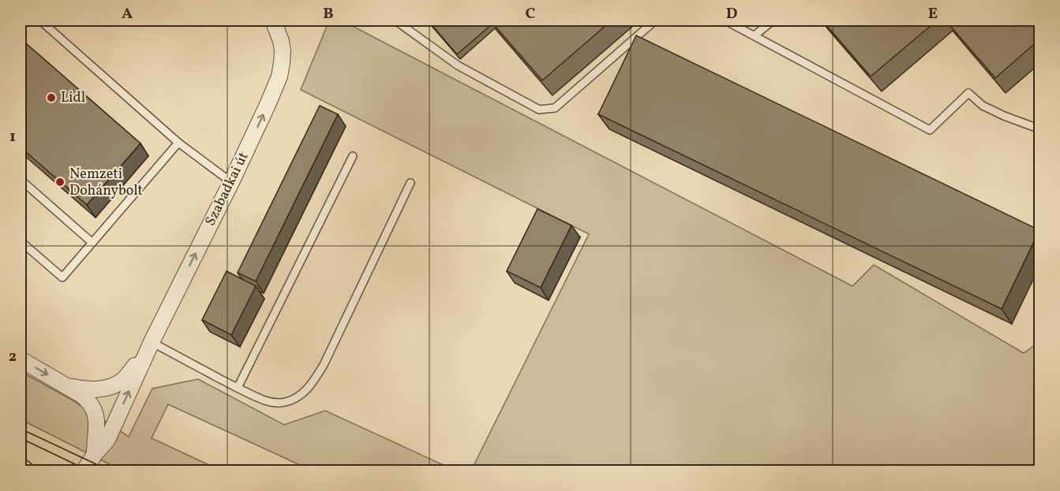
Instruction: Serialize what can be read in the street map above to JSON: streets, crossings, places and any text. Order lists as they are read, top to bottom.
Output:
{
  "streets": {
    "street": ["Szabadkai út"]
  },
  "one_way": ["Szabadkai út"],
  "places": ["Lidl", "Nemzeti Dohánybolt"],
  "grid": {
    "columns": [
      "A",
      "B",
      "C",
      "D",
      "E"
    ],
    "rows": ["1", "2"]
  }
}
